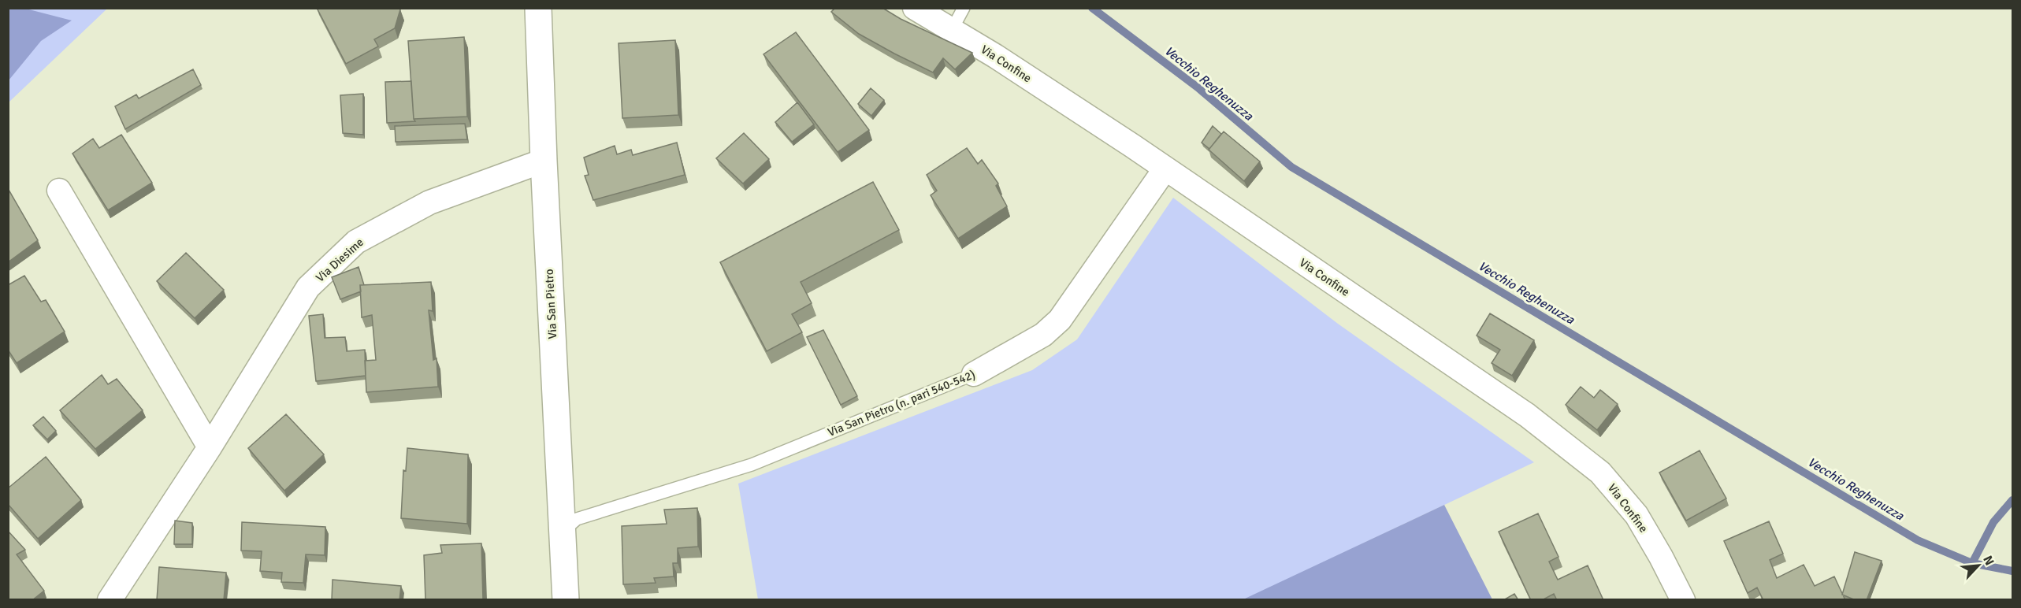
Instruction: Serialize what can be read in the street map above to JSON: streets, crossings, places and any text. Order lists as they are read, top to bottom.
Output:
{
  "streets": {
    "street": [
      "Via Confine",
      "Via Diesime",
      "Via San Pietro",
      "Via San Pietro (n. pari 540-542)"
    ]
  },
  "crossings": [
    ["Via Confine", "Via San Pietro (n. pari 540-542)"],
    ["Via Diesime", "Via San Pietro"],
    ["Via San Pietro", "Via San Pietro (n. pari 540-542)"]
  ],
  "water": ["Vecchio Reghenuzza"],
  "north": "top right"
}
